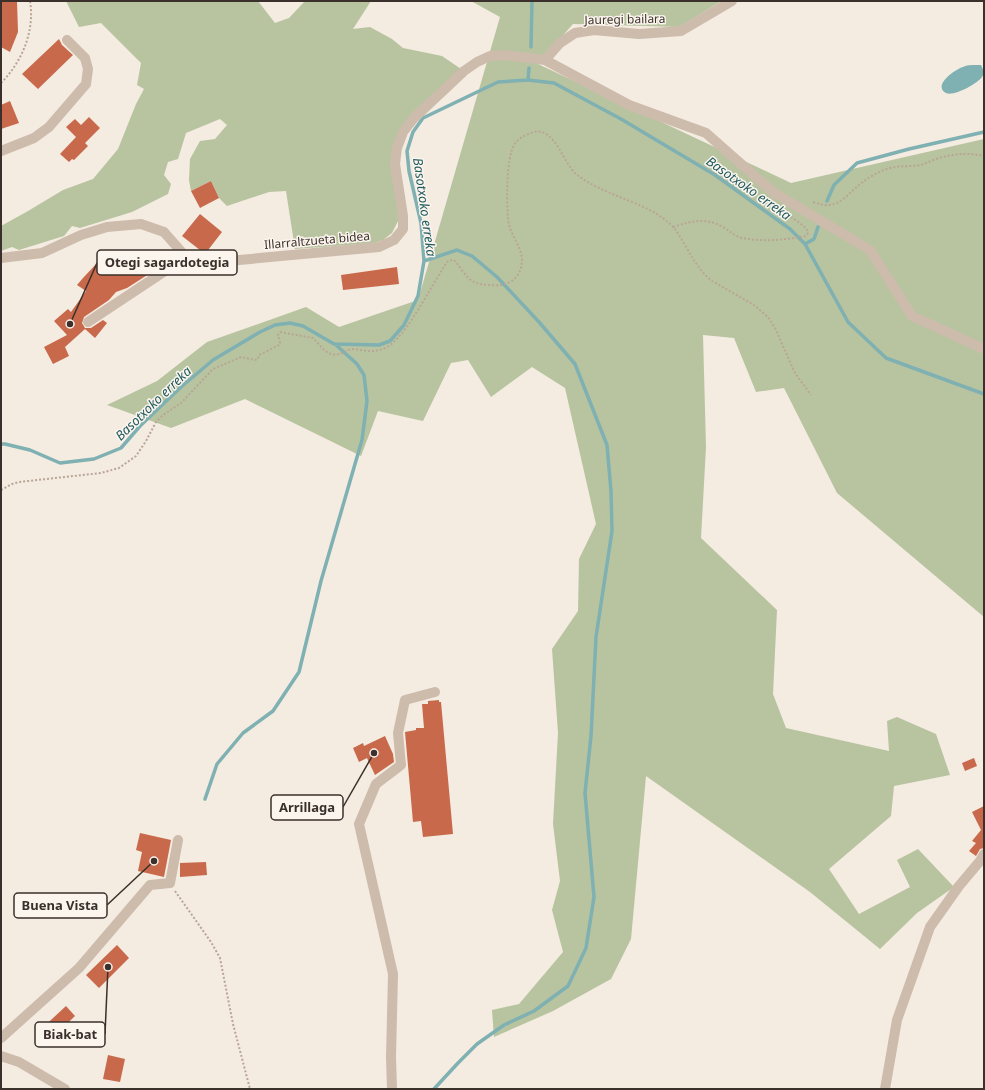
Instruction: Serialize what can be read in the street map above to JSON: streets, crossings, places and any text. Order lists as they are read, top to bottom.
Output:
{
  "streets": {
    "street": ["Jauregi bailara", "Illarraltzueta bidea"]
  },
  "crossings": [
    ["Jauregi bailara", "Illarraltzueta bidea"]
  ],
  "water": ["Basotxoko erreka"],
  "places": [
    "Otegi sagardotegia",
    "Arrillaga",
    "Buena Vista",
    "Biak-bat"
  ]
}
